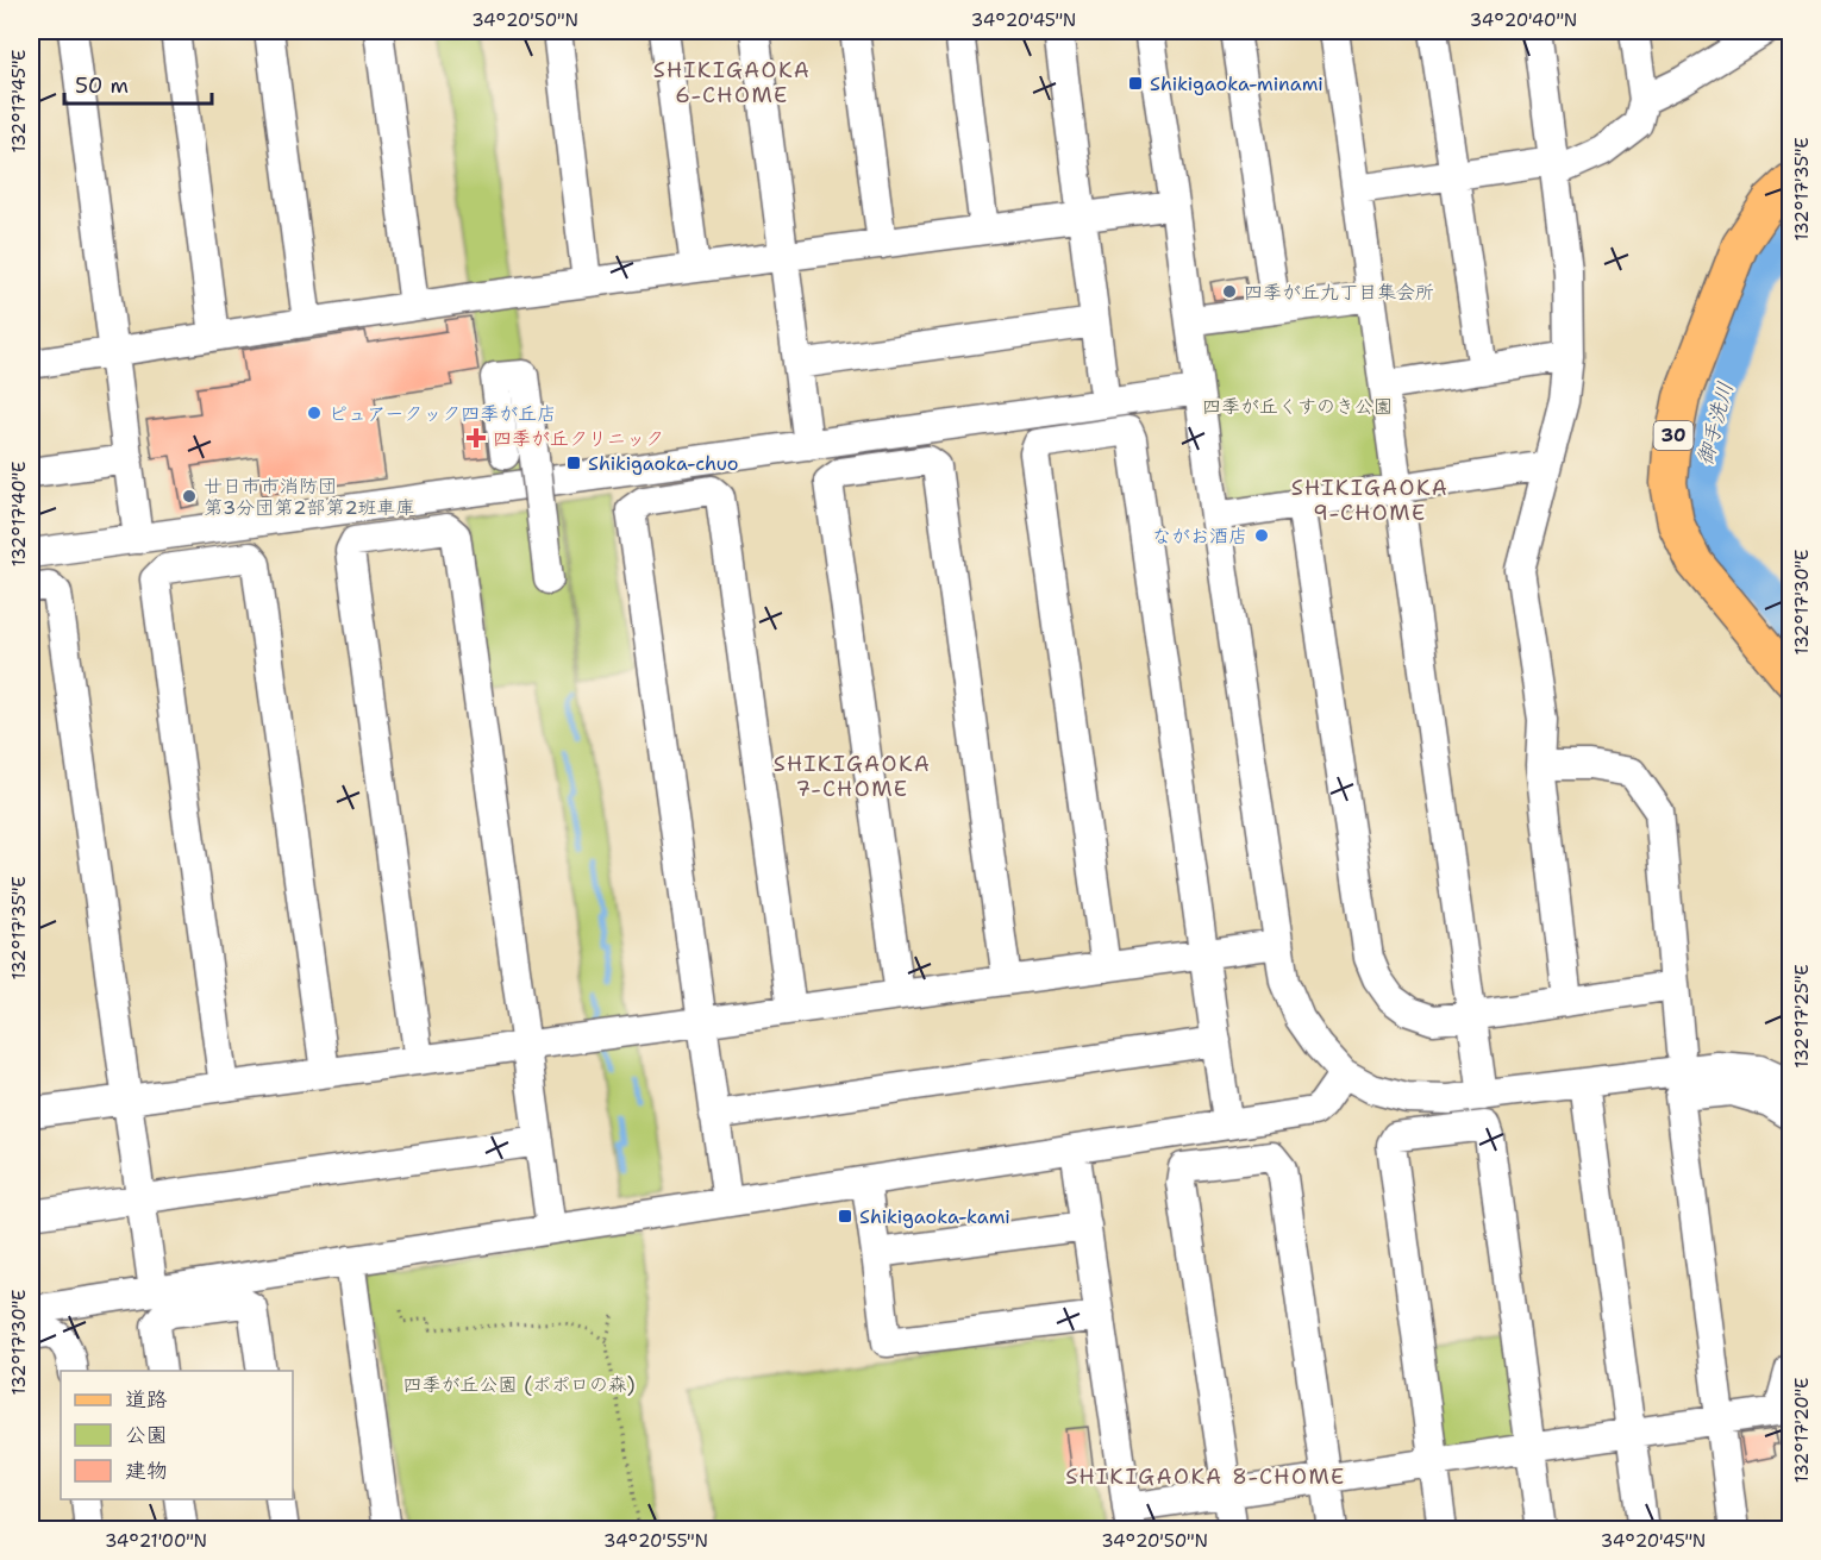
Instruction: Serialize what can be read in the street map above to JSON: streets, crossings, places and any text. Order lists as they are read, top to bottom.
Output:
{
  "streets": {
    "main road": ["30"]
  },
  "districts": [
    "SHIKIGAOKA 6-CHOME",
    "SHIKIGAOKA 9-CHOME",
    "SHIKIGAOKA 7-CHOME",
    "SHIKIGAOKA 8-CHOME"
  ],
  "water": ["御手洗川"],
  "parks": ["四季が丘くすのき公園", "四季が丘公園 (ポポロの森)"],
  "places": {
    "transit": ["Shikigaoka-minami", "Shikigaoka-chuo", "Shikigaoka-kami"],
    "other": [
      "四季が丘九丁目集会所",
      "ピュアークック四季が丘店",
      "廿日市市消防団 第3分団第2部第2班車庫",
      "ながお酒店"
    ],
    "health": ["四季が丘クリニック"]
  },
  "legend": ["道路", "公園", "建物"],
  "scale_bar": "50 m",
  "coordinates": [
    "34°20'50\"N",
    "34°20'45\"N",
    "34°20'40\"N",
    "132°17'45\"E",
    "132°17'35\"E",
    "132°17'40\"E",
    "132°17'30\"E",
    "132°17'25\"E",
    "132°17'20\"E",
    "34°21'00\"N",
    "34°20'55\"N"
  ]
}
